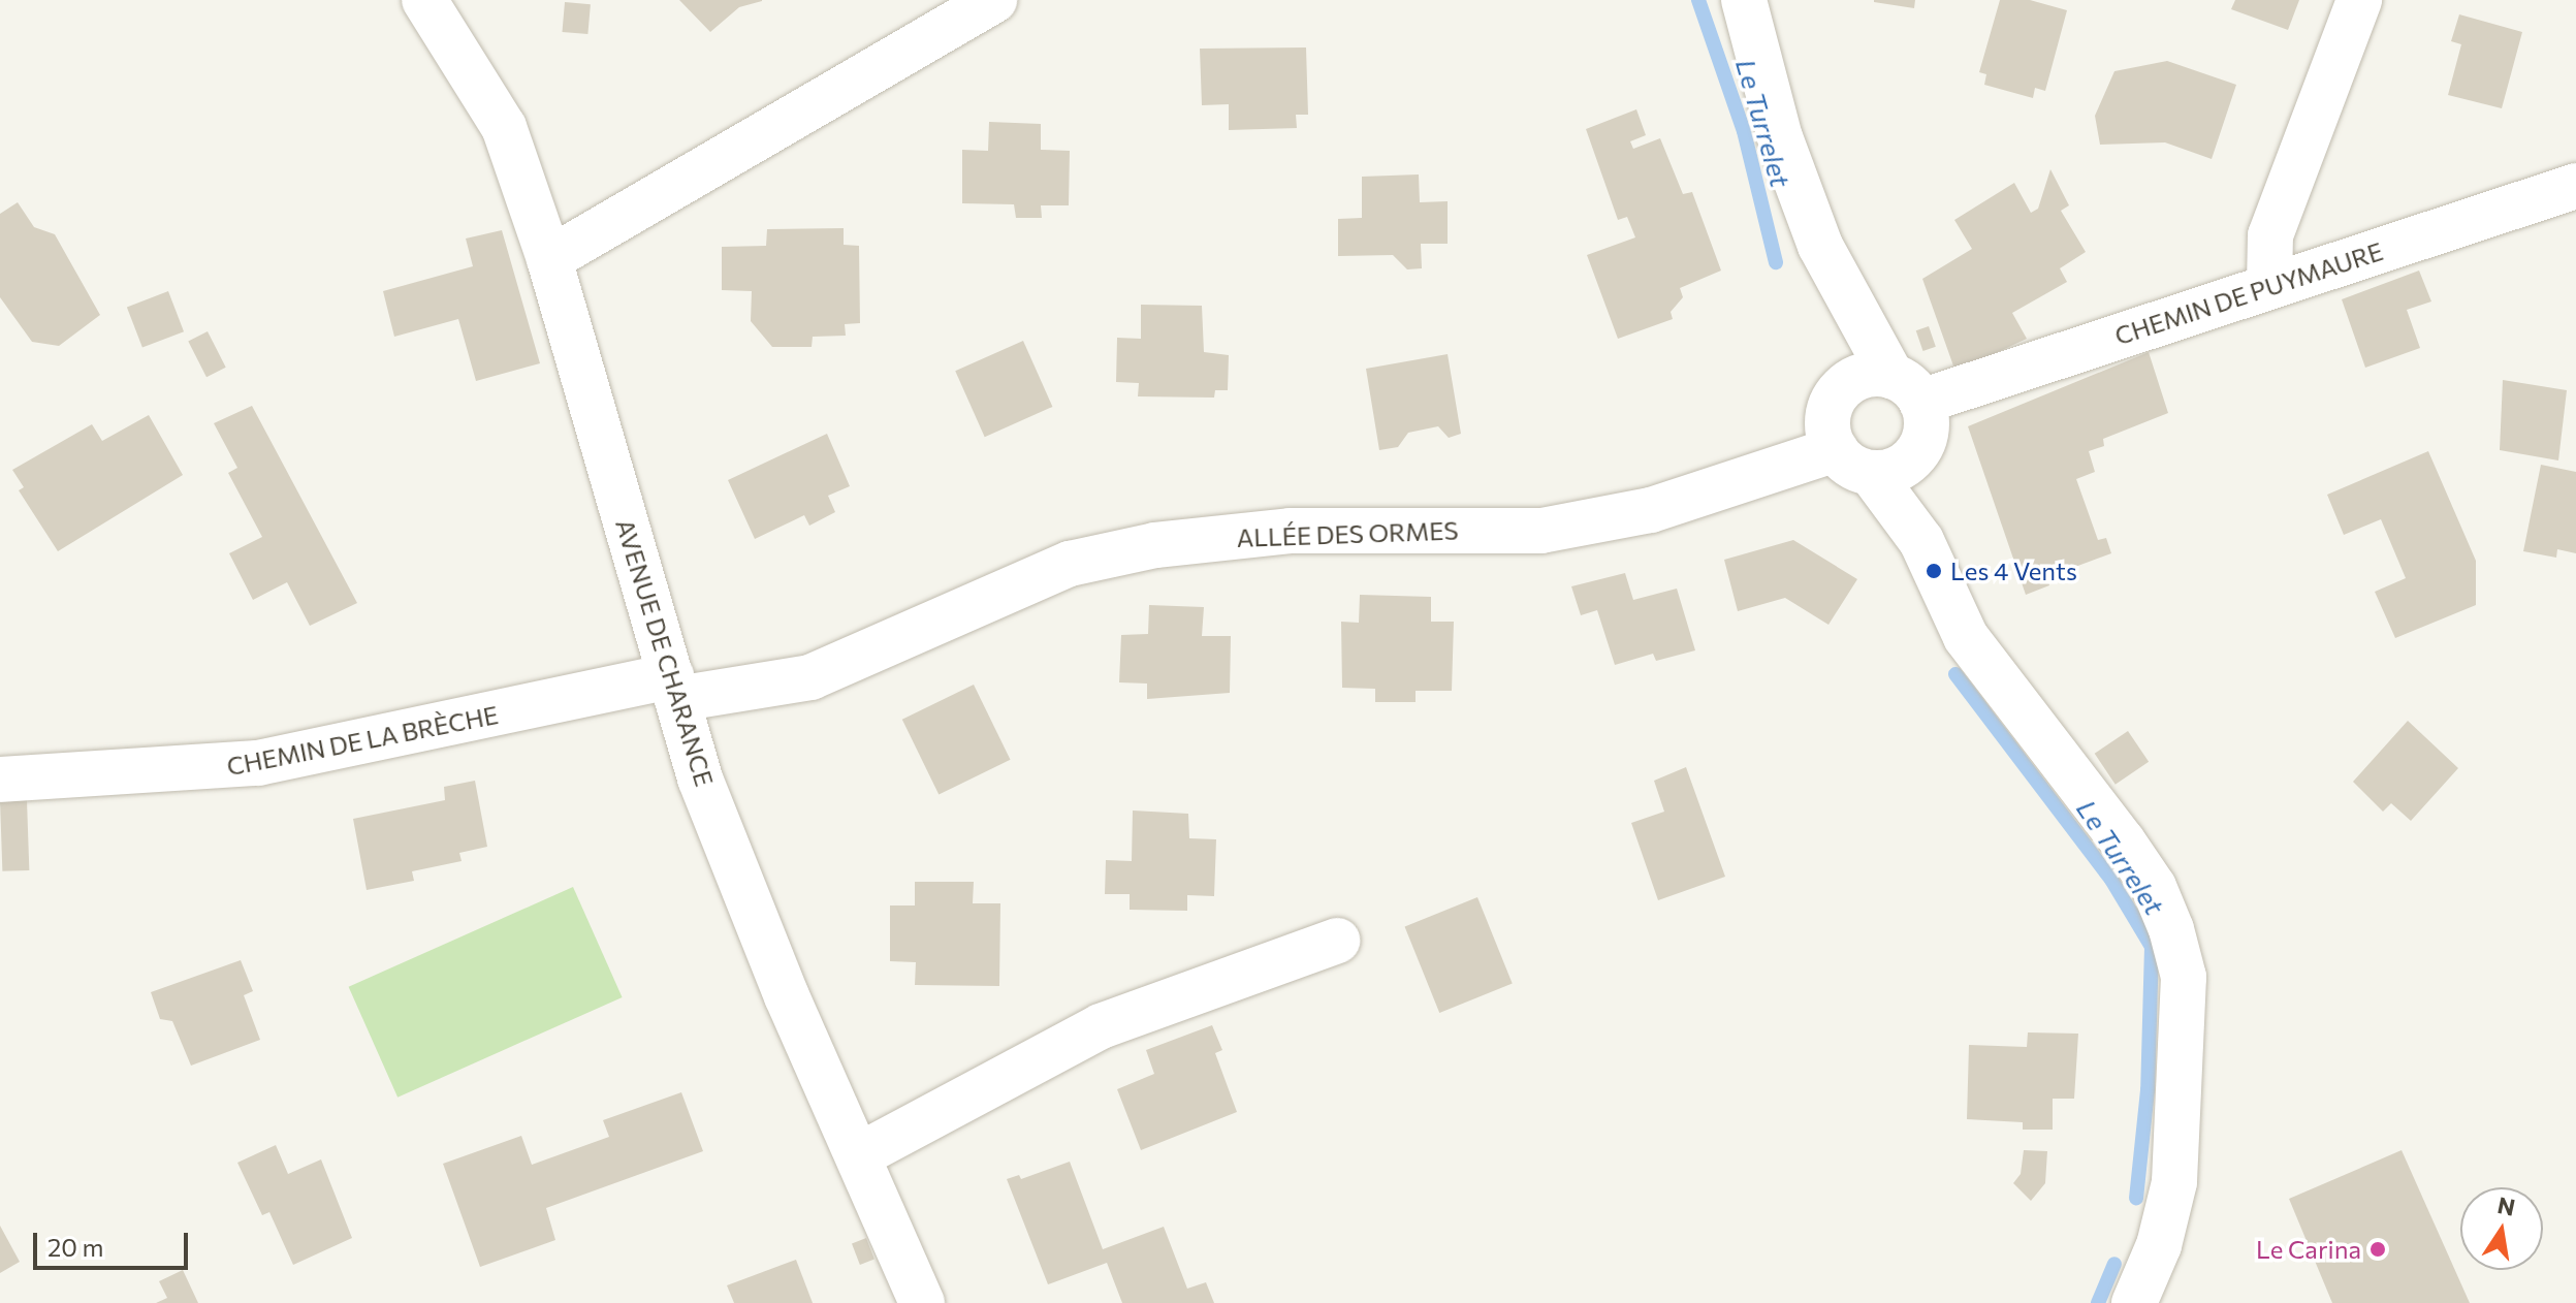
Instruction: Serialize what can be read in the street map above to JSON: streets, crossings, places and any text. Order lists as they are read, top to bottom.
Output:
{
  "streets": {
    "street": [
      "CHEMIN DE PUYMAURE",
      "ALLÉE DES ORMES",
      "AVENUE DE CHARANCE",
      "CHEMIN DE LA BRÈCHE"
    ]
  },
  "crossings": [
    ["CHEMIN DE PUYMAURE", "ALLÉE DES ORMES"],
    ["ALLÉE DES ORMES", "AVENUE DE CHARANCE"],
    ["ALLÉE DES ORMES", "CHEMIN DE LA BRÈCHE"],
    ["AVENUE DE CHARANCE", "CHEMIN DE LA BRÈCHE"]
  ],
  "water": ["Le Turrelet"],
  "places": ["Les 4 Vents", "Le Carina"],
  "scale_bar": "20 m",
  "north": "top"
}
